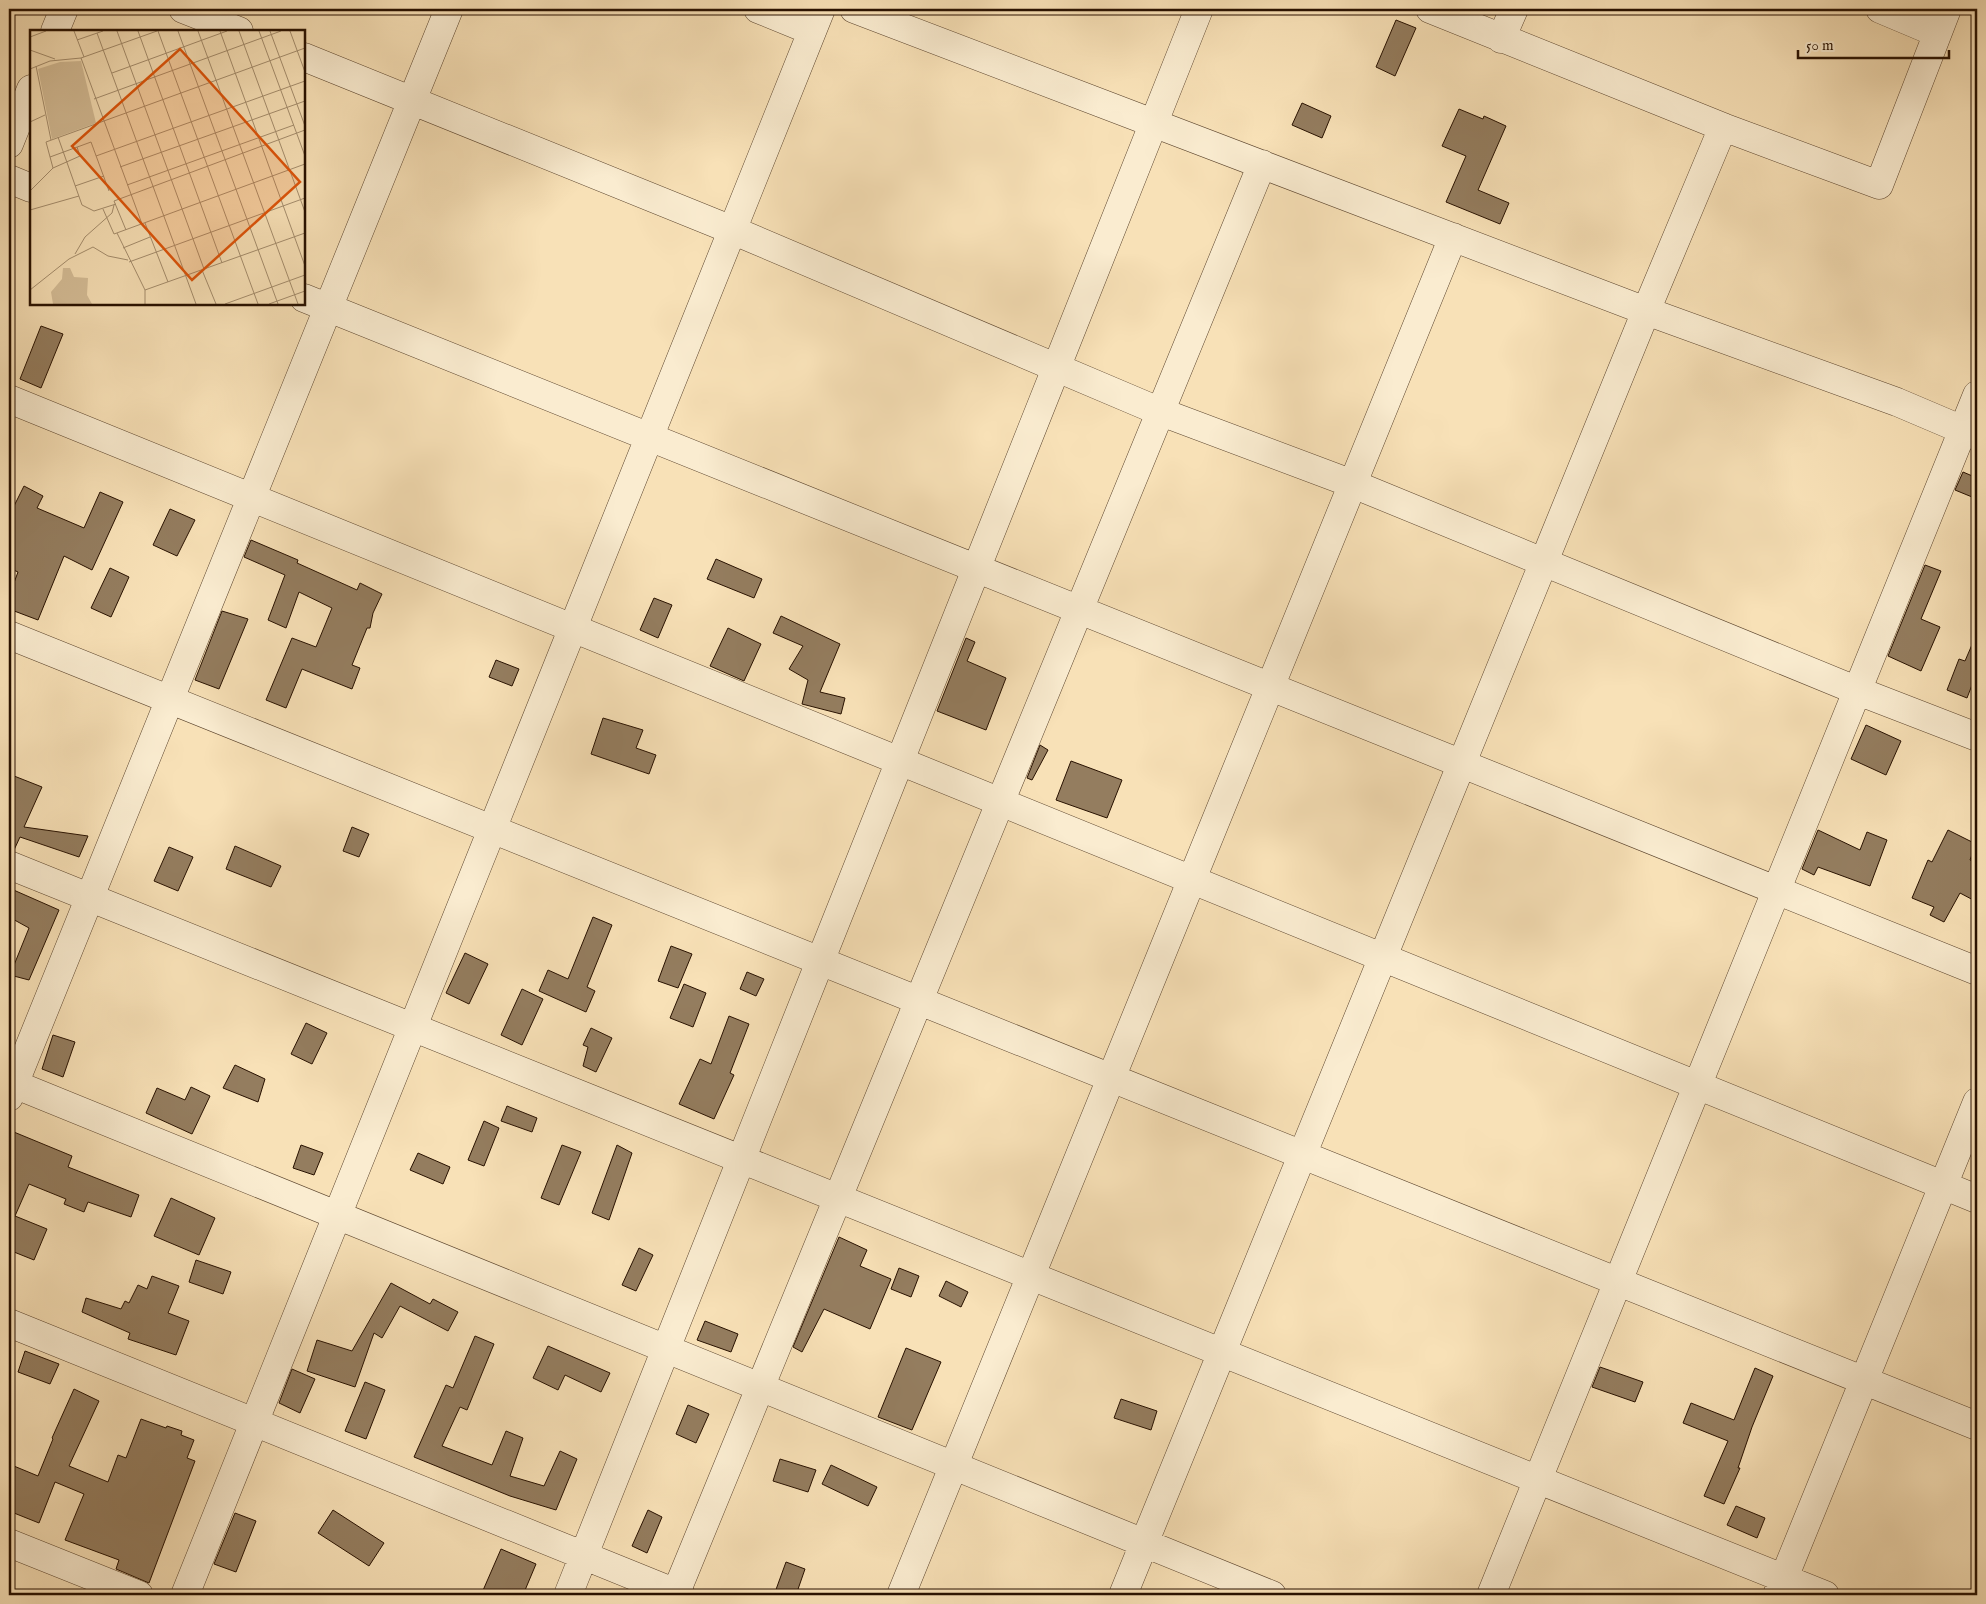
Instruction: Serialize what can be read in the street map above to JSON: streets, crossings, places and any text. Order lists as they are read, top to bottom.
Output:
{
  "scale_bar": "50 m"
}
